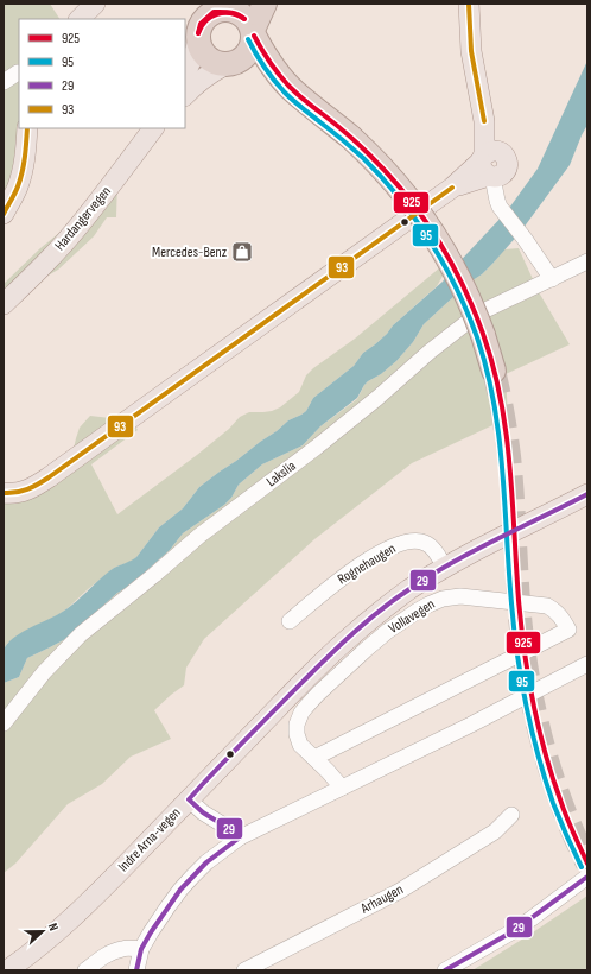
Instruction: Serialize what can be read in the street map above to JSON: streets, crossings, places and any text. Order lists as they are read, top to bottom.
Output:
{
  "streets": {
    "main road": ["Hardangervegen", "Indre Arna-vegen"],
    "street": [
      "Lakslia",
      "Rognehaugen",
      "Vollavegen",
      "Arhaugen"
    ]
  },
  "crossings": [
    ["Rognehaugen", "Indre Arna-vegen"]
  ],
  "places": {
    "shop": ["Mercedes-Benz"]
  },
  "lines": [
    "transit line 93",
    "transit line 925",
    "transit line 95",
    "transit line 29"
  ],
  "legend": [
    "925",
    "95",
    "29",
    "93"
  ],
  "north": "right"
}
